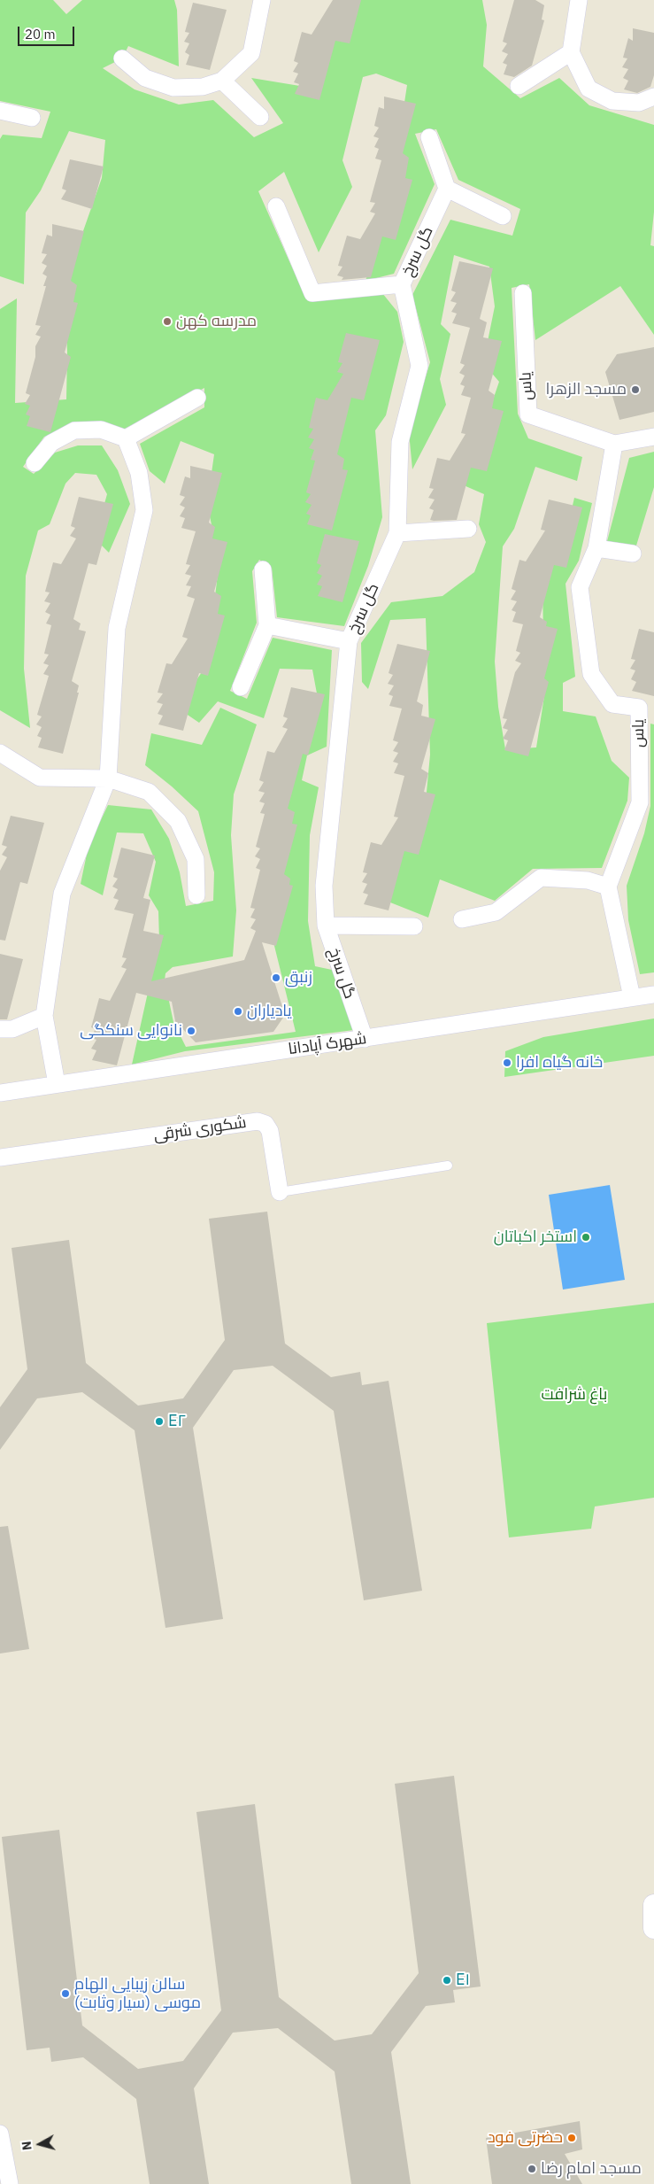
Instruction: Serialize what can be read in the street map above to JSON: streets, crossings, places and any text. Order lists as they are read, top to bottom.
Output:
{
  "streets": {
    "street": [
      "گل سرخ",
      "یاس",
      "شهرک آپادانا",
      "شکوری شرقی"
    ]
  },
  "crossings": [
    ["گل سرخ", "شهرک آپادانا"]
  ],
  "parks": ["باغ شرافت"],
  "places": [
    "مدرسه کهن",
    "مسجد الزهرا",
    "زنبق",
    "یادیاران",
    "نانوایی سنکگی",
    "خانه گیاه افرا",
    "استخر اکباتان",
    "E۲",
    "E۱",
    "سالن زیبایی الهام موسی (سیار وثابت)",
    "حضرتی فود",
    "مسجد امام رضا"
  ],
  "scale_bar": "20 m",
  "north": "left"
}
